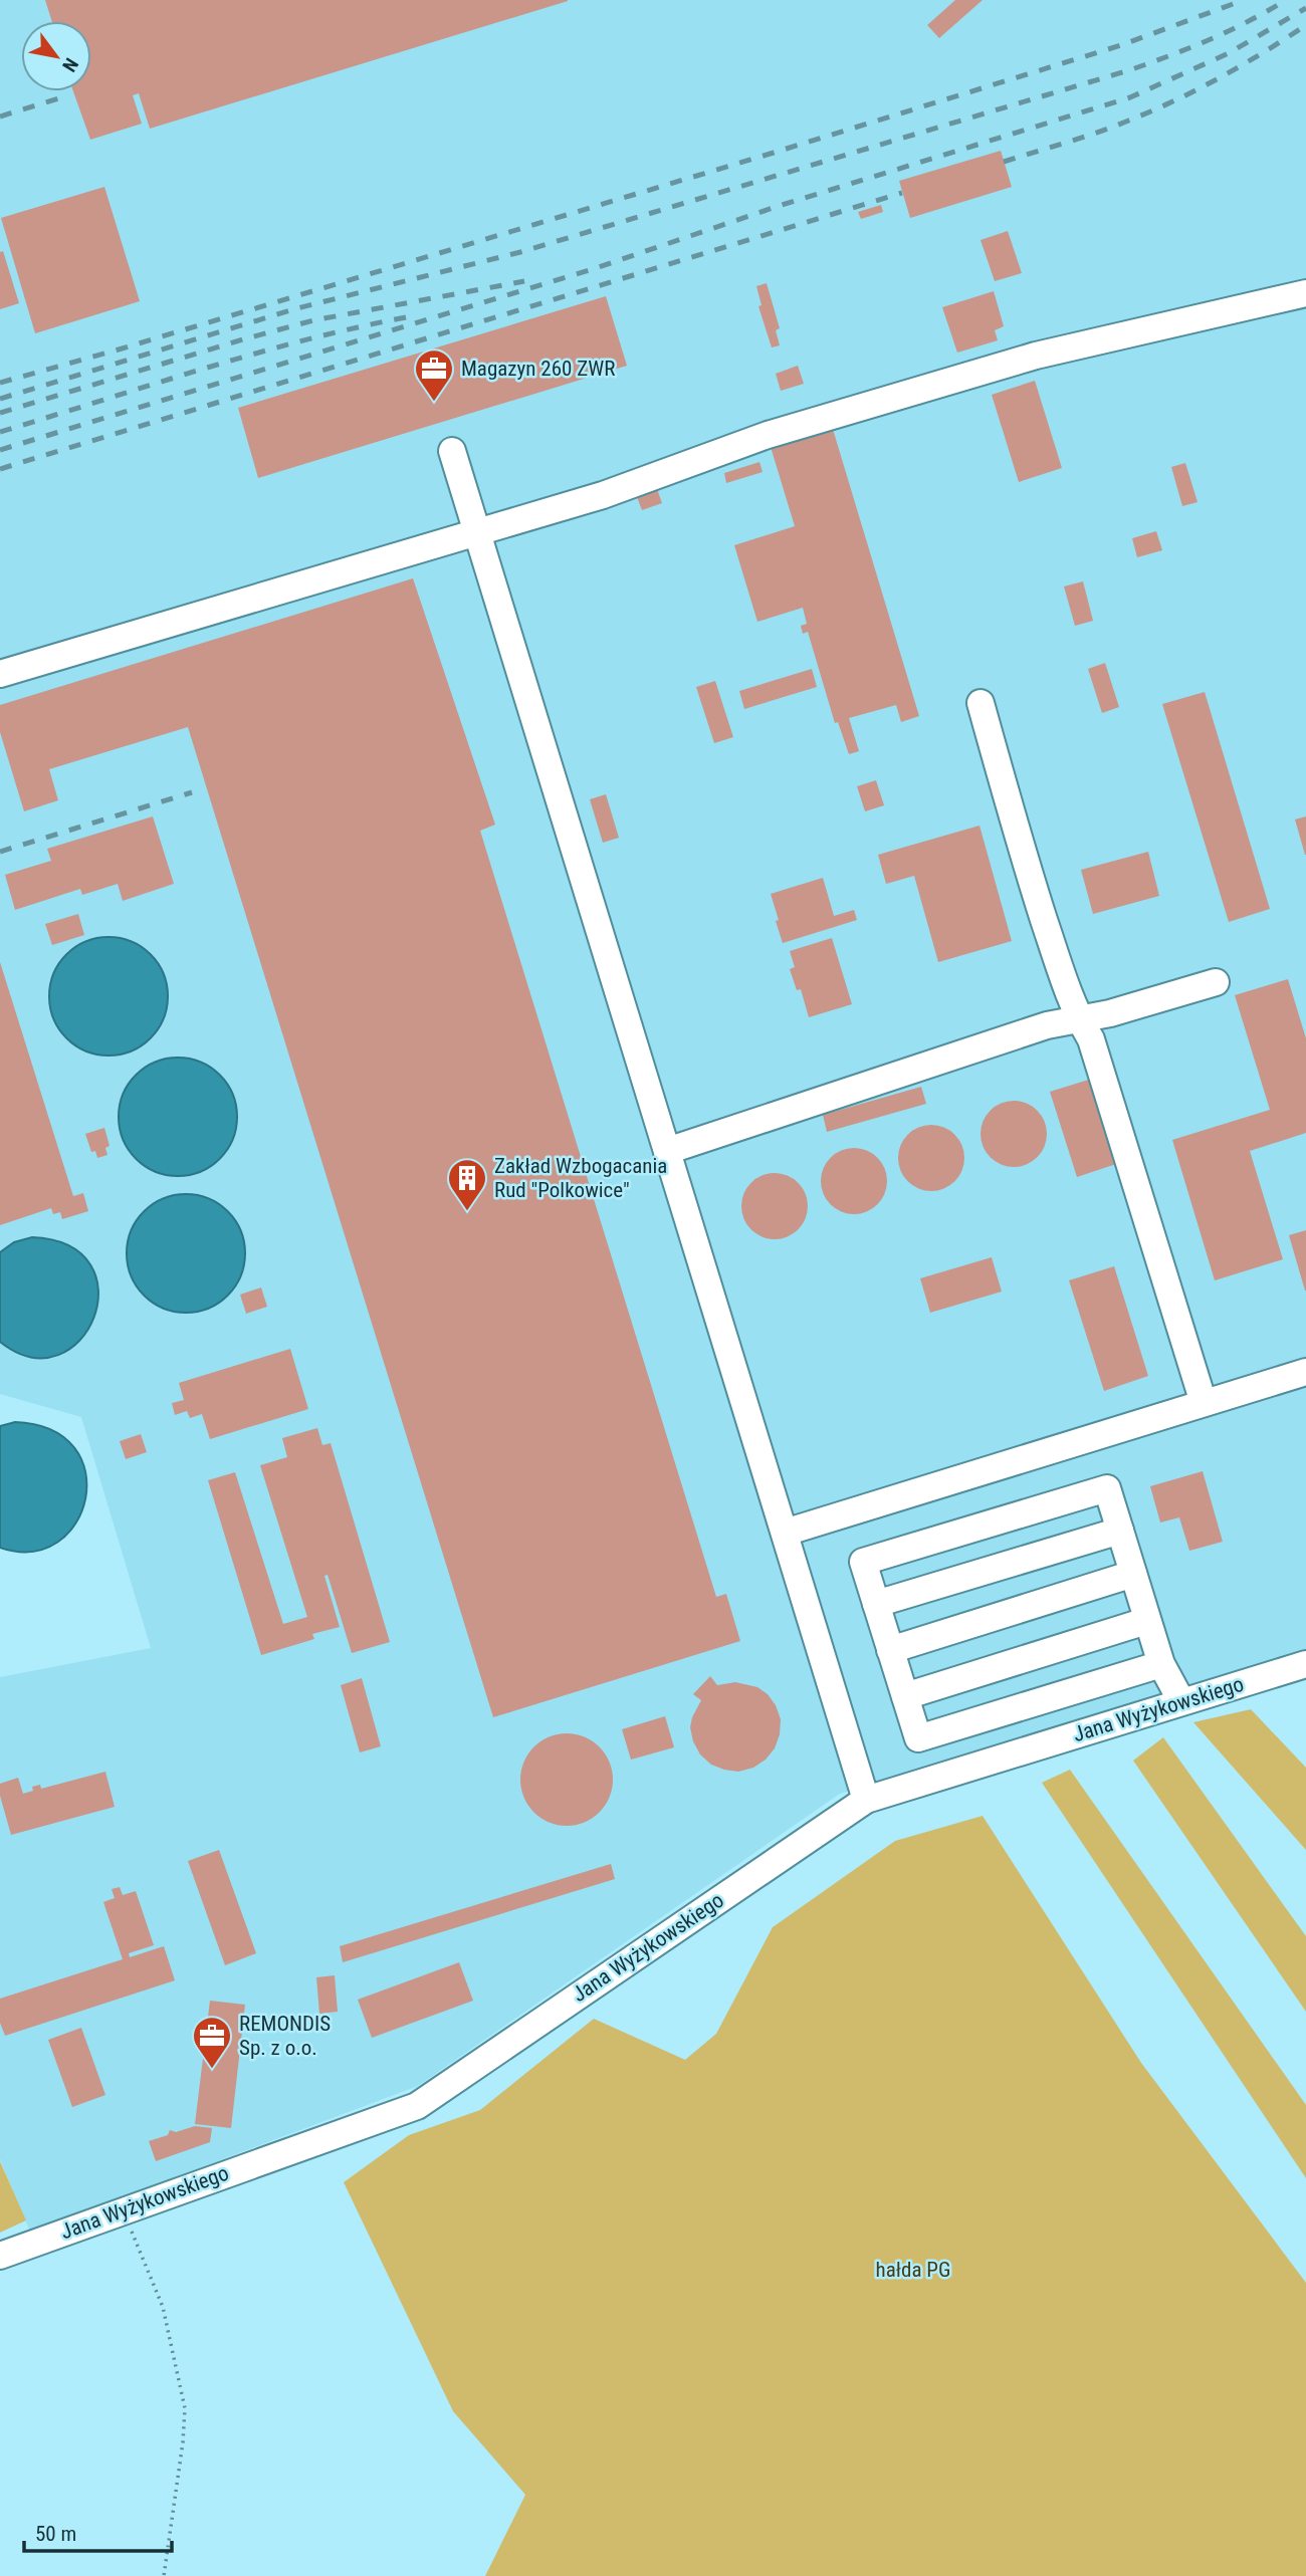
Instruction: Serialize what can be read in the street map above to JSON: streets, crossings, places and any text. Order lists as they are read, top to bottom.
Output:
{
  "streets": {
    "street": ["Jana Wyżykowskiego"]
  },
  "parks": ["hałda PG"],
  "places": {
    "office": ["Magazyn 260 ZWR", "REMONDIS Sp. z o.o."],
    "building": ["Zakład Wzbogacania Rud \"Polkowice\""]
  },
  "scale_bar": "50 m",
  "north": "bottom right"
}
